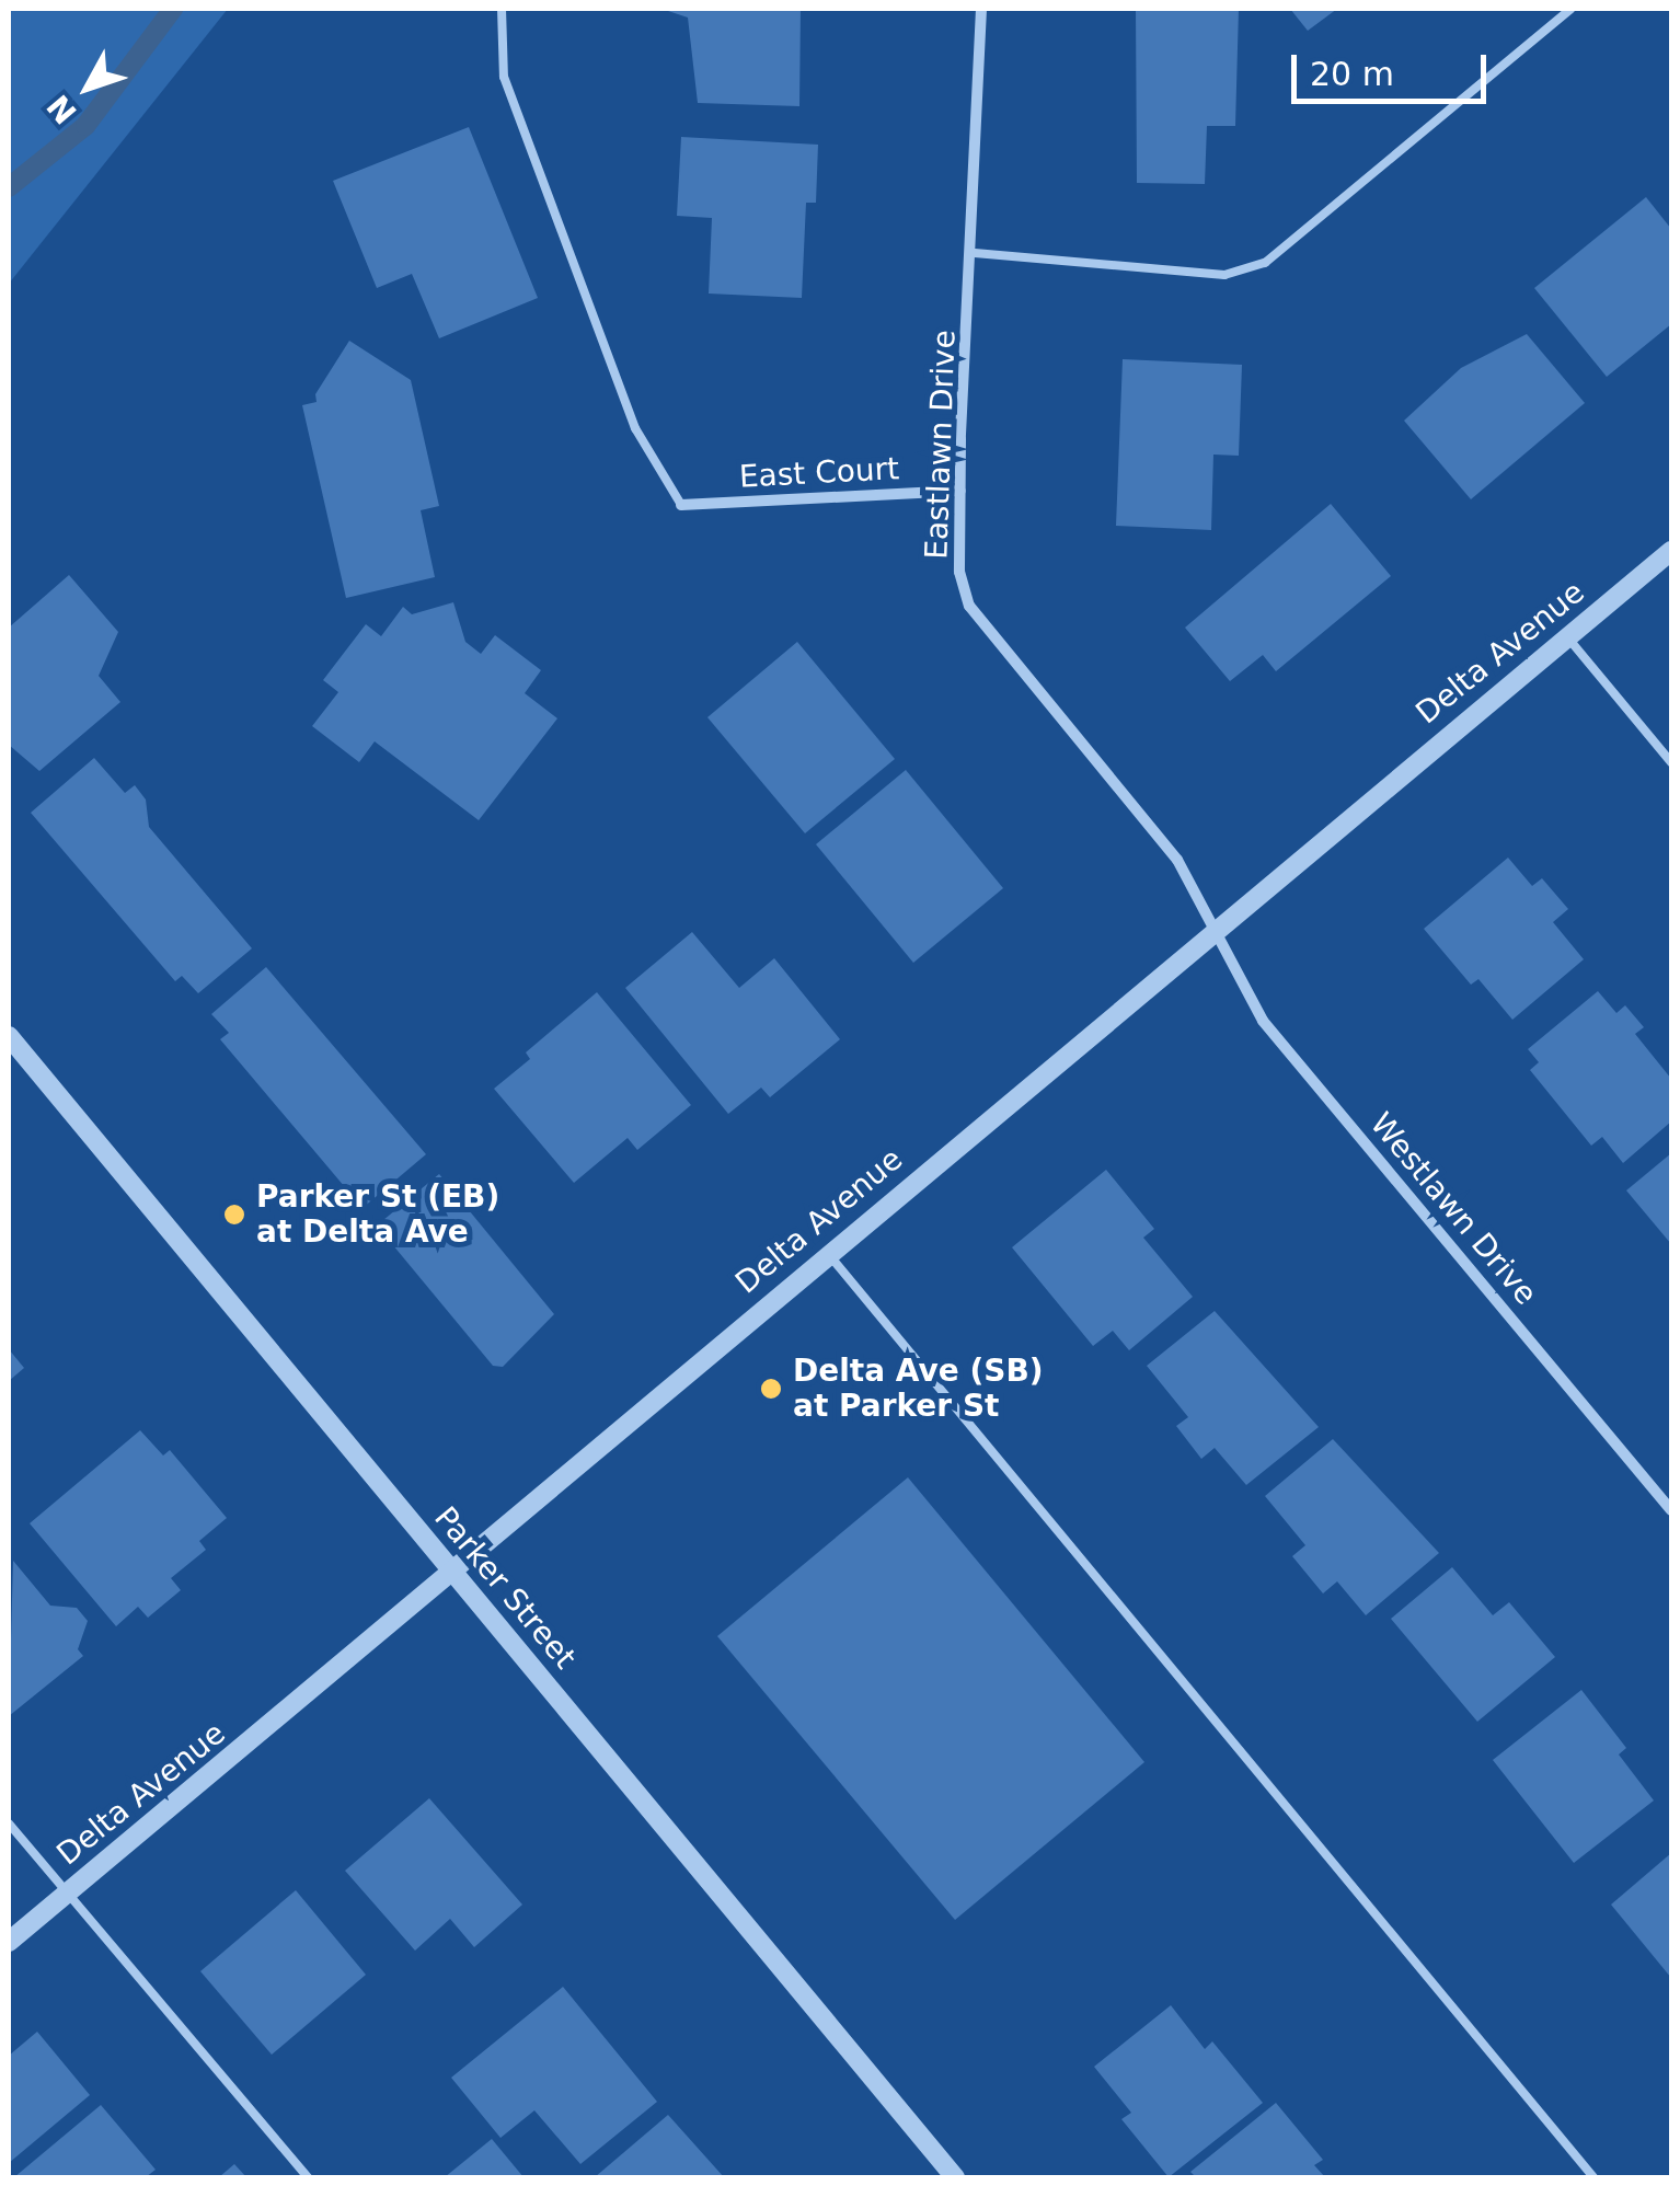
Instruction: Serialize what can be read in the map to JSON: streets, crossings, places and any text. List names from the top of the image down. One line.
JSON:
{"streets":{"street":["Eastlawn Drive","East Court","Delta Avenue","Westlawn Drive","Parker Street"]},"crossings":[["Eastlawn Drive","East Court"],["Eastlawn Drive","Delta Avenue"],["Eastlawn Drive","Westlawn Drive"],["Delta Avenue","Westlawn Drive"],["Delta Avenue","Parker Street"]],"places":["Parker St (EB) at Delta Ave","Delta Ave (SB) at Parker St"],"scale_bar":"20 m","north":"bottom left"}
